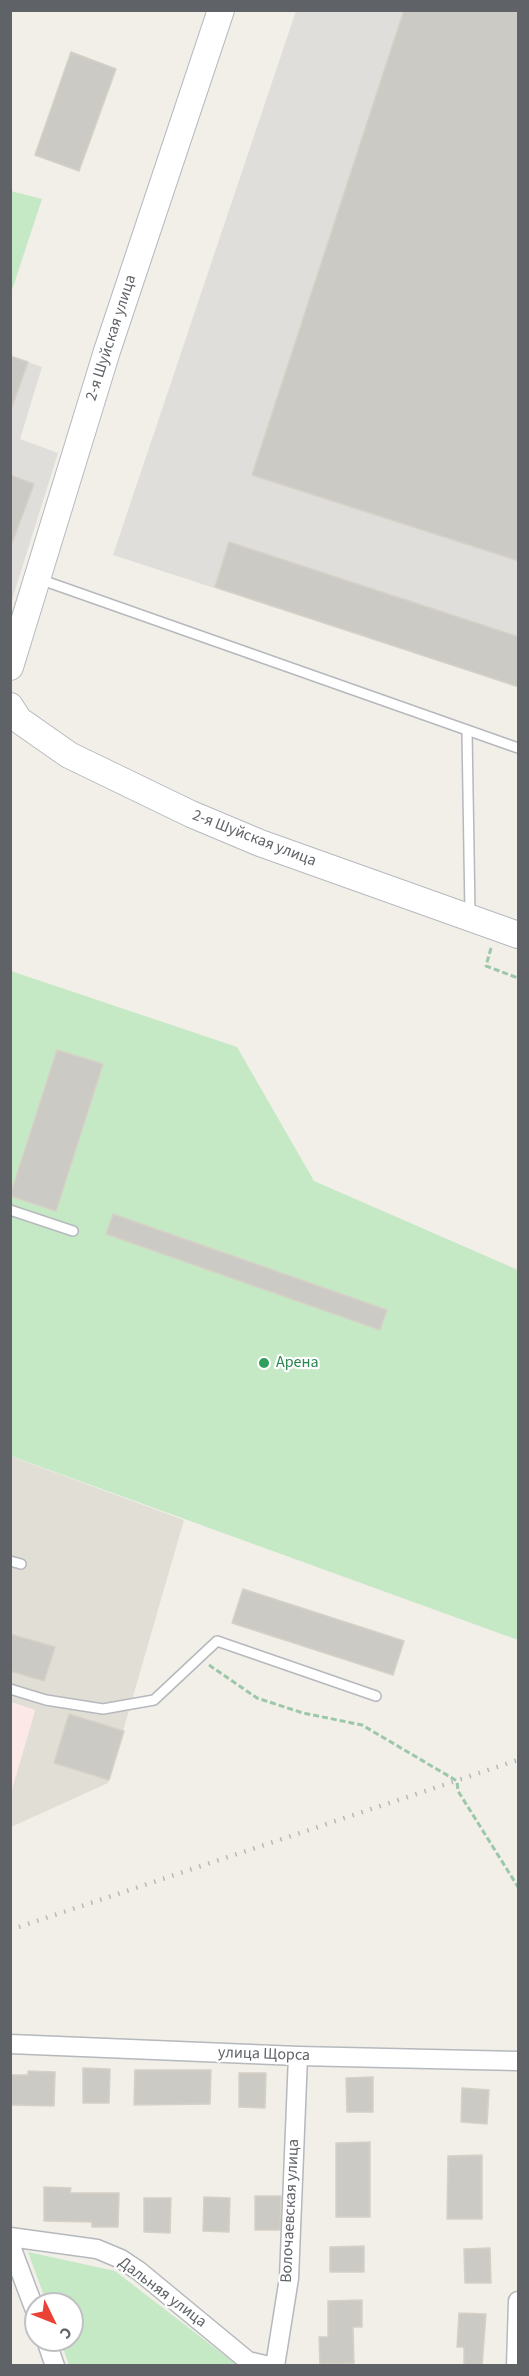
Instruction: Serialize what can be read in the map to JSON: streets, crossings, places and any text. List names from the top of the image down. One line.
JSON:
{"streets":{"street":["2-я Шуйская улица","улица Щорса","Волочаевская улица","Дальняя улица"]},"crossings":[["улица Щорса","Волочаевская улица"]],"places":["Арена"],"north":"bottom right"}
